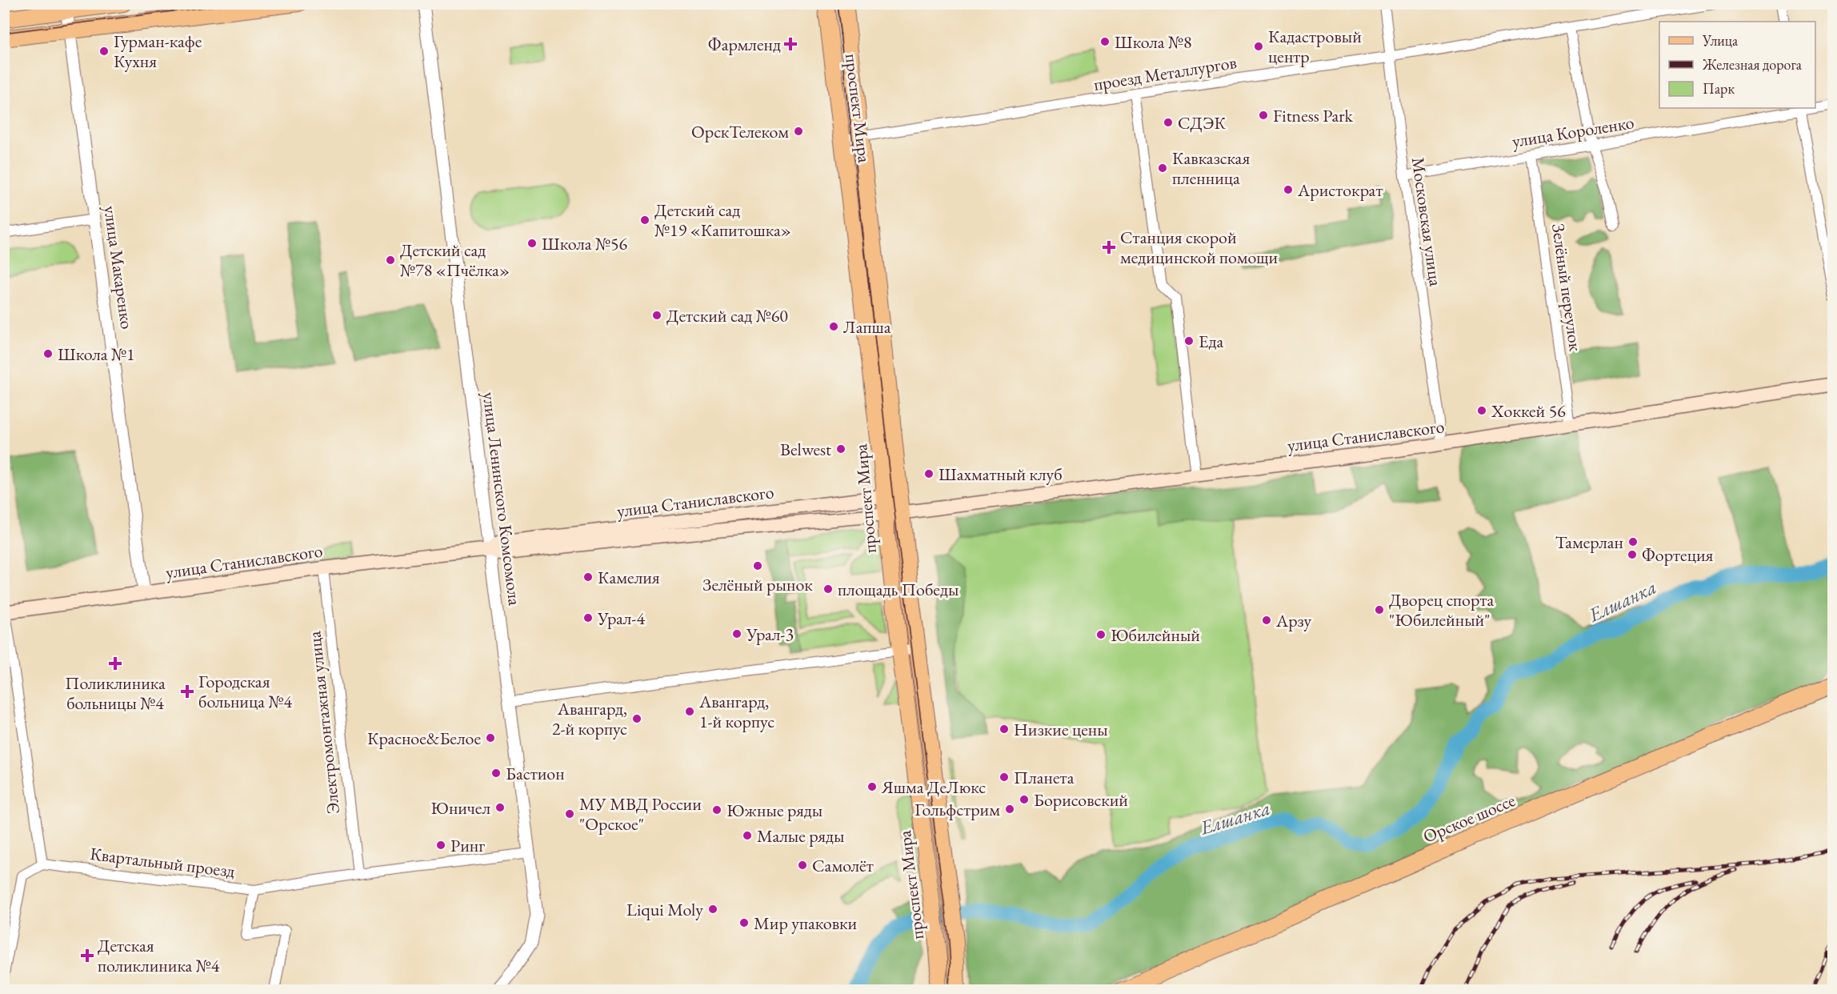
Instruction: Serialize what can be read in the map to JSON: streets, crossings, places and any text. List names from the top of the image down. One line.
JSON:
{"streets":{"main road":["проспект Мира","улица Станиславского","Орское шоссе"],"street":["проезд Металлургов","улица Короленко","Московская улица","улица Макаренко","Зелёный переулок","улица Ленинского Комсомола","Электромонтажная улица","Квартальный проезд"]},"crossings":[["проезд Металлургов","проспект Мира"],["проезд Металлургов","Московская улица"],["проспект Мира","улица Станиславского"],["улица Короленко","Московская улица"],["улица Короленко","Зелёный переулок"],["Московская улица","улица Станиславского"],["улица Макаренко","улица Станиславского"],["Зелёный переулок","улица Станиславского"],["улица Станиславского","улица Ленинского Комсомола"],["улица Станиславского","Электромонтажная улица"],["улица Ленинского Комсомола","Квартальный проезд"],["Электромонтажная улица","Квартальный проезд"]],"water":["Елшанка"],"places":{"other":["Школа №8","Кадастровый центр","Гурман-кафе Кухня","Fitness Park","СДЭК","ОрскТелеком","Кавказская пленница","Аристократ","Детский сад №19 «Капитошка»","Школа №56","Детский сад №78 «Пчёлка»","Детский сад №60","Лапша","Еда","Школа №1","Хоккей 56","Belwest","Шахматный клуб","Тамерлан","Фортеция","Зелёный рынок","Камелия","площадь Победы","Дворец спорта \"Юбилейный\"","Урал-4","Арзу","Урал-3","Юбилейный","Авангард, 1-й корпус","Авангард, 2-й корпус","Низкие цены","Красное&Белое","Бастион","Планета","Яшма ДеЛюкс","Борисовский","Юничел","Гольфстрим","Южные ряды","МУ МВД России \"Орское\"","Малые ряды","Ринг","Самолёт","Liqui Moly","Мир упаковки"],"health":["Фармленд","Станция скорой медицинской помощи","Поликлиника больницы №4","Городская больница №4","Детская поликлиника №4"]},"legend":["Улица","Железная дорога","Парк"]}
